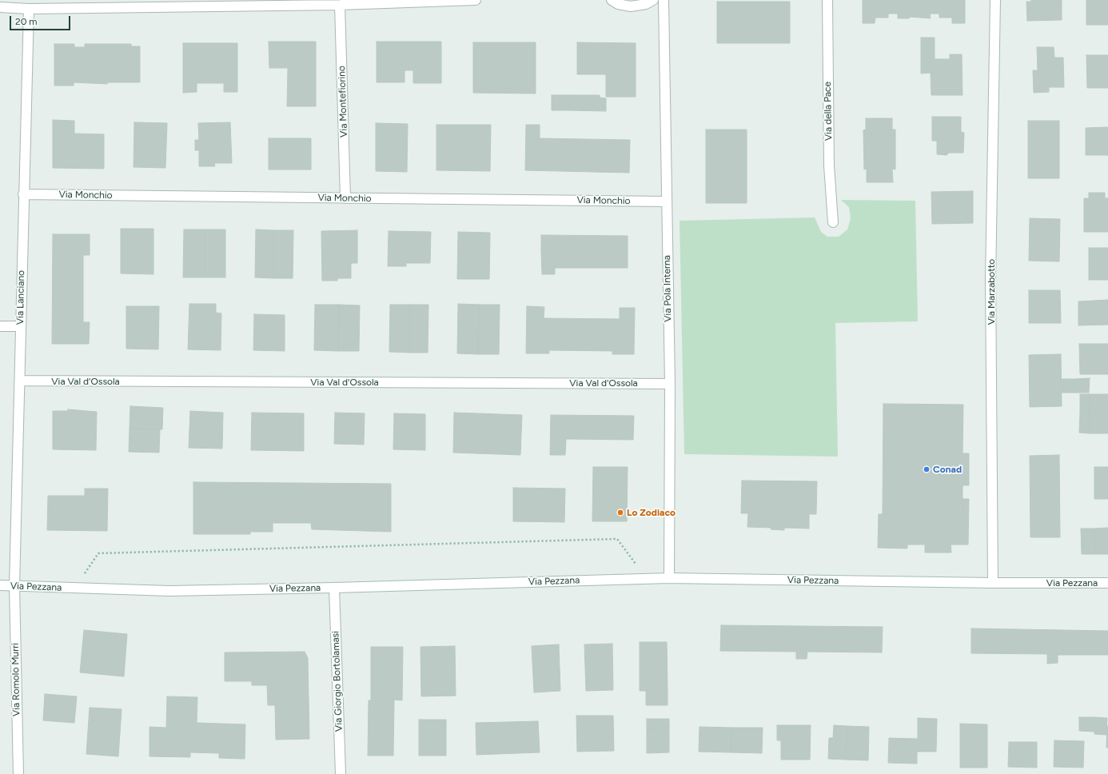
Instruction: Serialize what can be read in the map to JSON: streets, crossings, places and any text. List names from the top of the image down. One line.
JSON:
{"streets":{"street":["Via Montefiorino","Via della Pace","Via Monchio","Via Pola Interna","Via Marzabotto","Via Lanciano","Via Val d'Ossola","Via Pezzana","Via Romolo Murri","Via Giorgio Bortolamasi"]},"crossings":[["Via Montefiorino","Via Monchio"],["Via Monchio","Via Pola Interna"],["Via Monchio","Via Lanciano"],["Via Pola Interna","Via Val d'Ossola"],["Via Pola Interna","Via Pezzana"],["Via Marzabotto","Via Pezzana"],["Via Lanciano","Via Val d'Ossola"],["Via Lanciano","Via Pezzana"],["Via Lanciano","Via Romolo Murri"],["Via Pezzana","Via Romolo Murri"],["Via Pezzana","Via Giorgio Bortolamasi"]],"places":["Conad","Lo Zodiaco"],"scale_bar":"20 m"}
